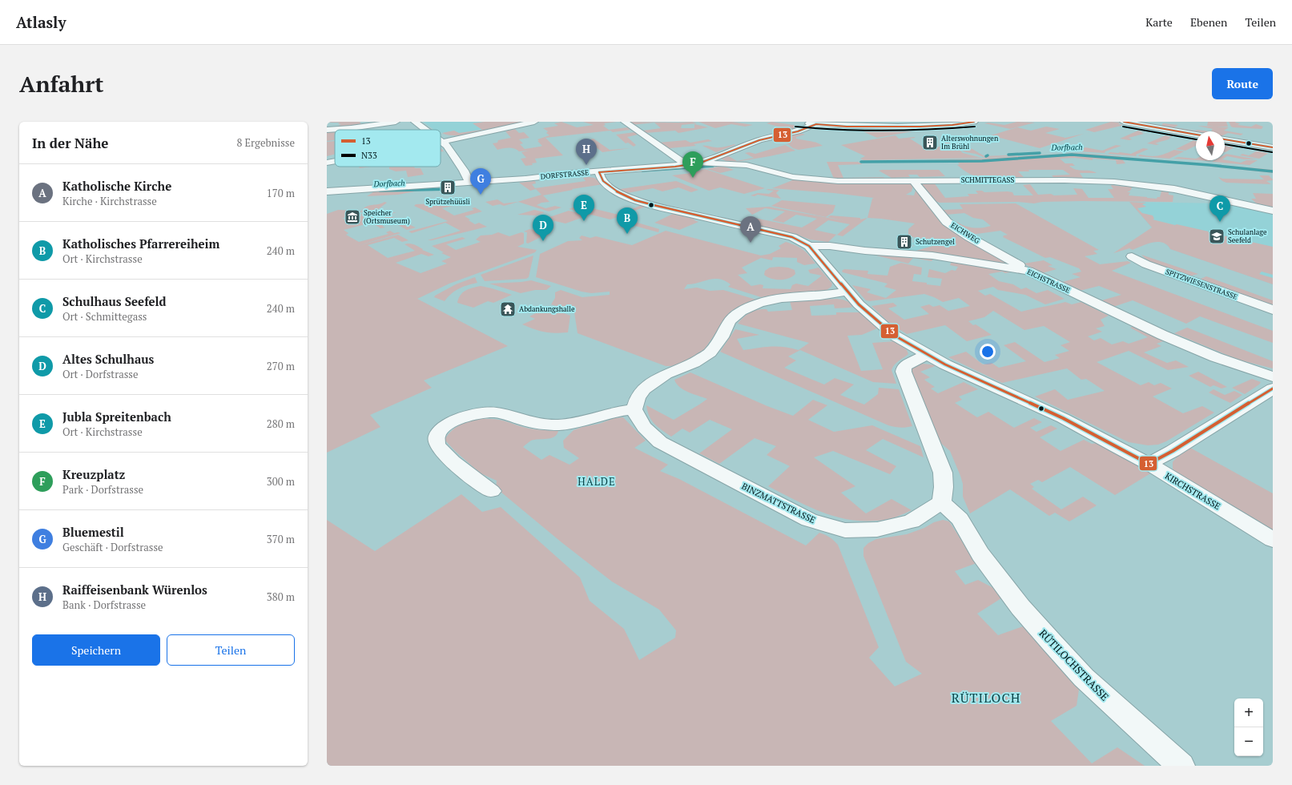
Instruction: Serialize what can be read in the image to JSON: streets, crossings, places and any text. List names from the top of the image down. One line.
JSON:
{"streets":{"street":["DORFSTRASSE","SCHMITTEGASS","EICHWEG","EICHSTRASSE","SPITZWIESENSTRASSE","KIRCHSTRASSE","BINZMATTSTRASSE","RÜTILOCHSTRASSE"]},"crossings":[["DORFSTRASSE","SCHMITTEGASS"],["DORFSTRASSE","KIRCHSTRASSE"],["SCHMITTEGASS","EICHWEG"],["EICHWEG","EICHSTRASSE"],["EICHSTRASSE","KIRCHSTRASSE"],["BINZMATTSTRASSE","RÜTILOCHSTRASSE"]],"districts":["HALDE","RÜTILOCH"],"water":["Dorfbach"],"places":{"building":["Alterswohnungen Im Brühl","Sprützehüüsli","Schutzengel"],"museum":["Speicher (Ortsmuseum)"],"school or university":["Schulanlage Seefeld"],"temple":["Abdankungshalle"]},"lines":["transit line 13","transit line N33"],"legend":["13","N33"],"north":"top","page":{"header":"Atlasly","nav":["Karte","Ebenen","Teilen"],"buttons":["Route",["Speichern","Teilen"]],"title":"Anfahrt","heading":["In der Nähe","8 Ergebnisse"],"pins":["H","F","G","E","C","B","D","A"],"list":[{"mark":"A","name":"Katholische Kirche","note":"Kirche · Kirchstrasse","value":"170 m"},{"mark":"B","name":"Katholisches Pfarrereiheim","note":"Ort · Kirchstrasse","value":"240 m"},{"mark":"C","name":"Schulhaus Seefeld","note":"Ort · Schmittegass","value":"240 m"},{"mark":"D","name":"Altes Schulhaus","note":"Ort · Dorfstrasse","value":"270 m"},{"mark":"E","name":"Jubla Spreitenbach","note":"Ort · Kirchstrasse","value":"280 m"},{"mark":"F","name":"Kreuzplatz","note":"Park · Dorfstrasse","value":"300 m"},{"mark":"G","name":"Bluemestil","note":"Geschäft · Dorfstrasse","value":"370 m"},{"mark":"H","name":"Raiffeisenbank Würenlos","note":"Bank · Dorfstrasse","value":"380 m"}],"map_buttons":["+","−"]}}
